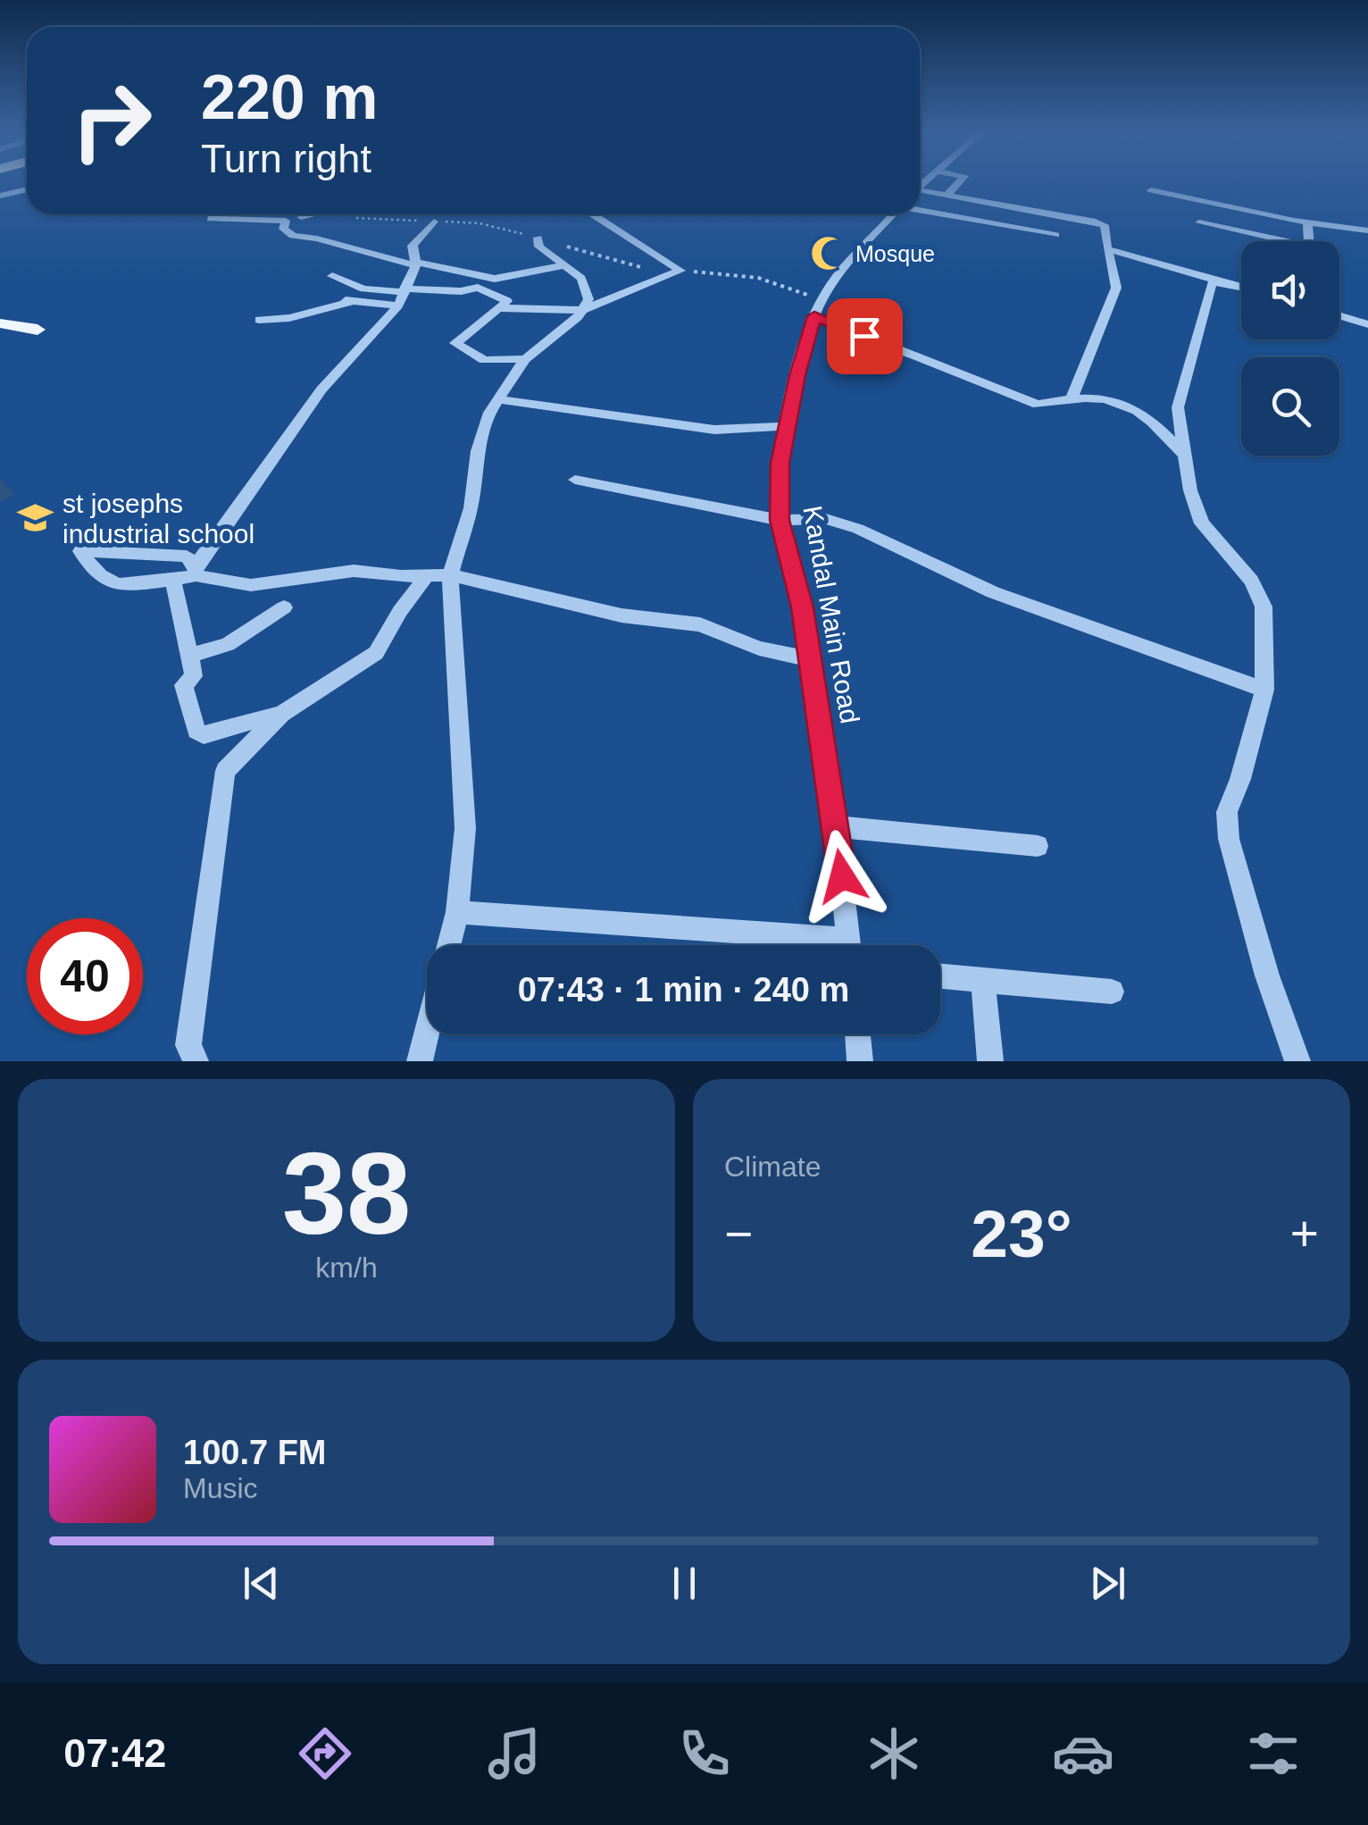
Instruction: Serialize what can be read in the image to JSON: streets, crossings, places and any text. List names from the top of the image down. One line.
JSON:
{"streets":{"street":["Kandal Main Road"]},"places":{"mosque":["Mosque"],"school or university":["st josephs industrial school"]},"page":{"turn":["220 m","Turn right"],"limit":"40","trip":"07:43 · 1 min · 240 m","tile":[["38","km/h"],"Climate"],"heat":["−","23°","+"],"song":["100.7 FM","Music"],"tabs":"07:42"}}
